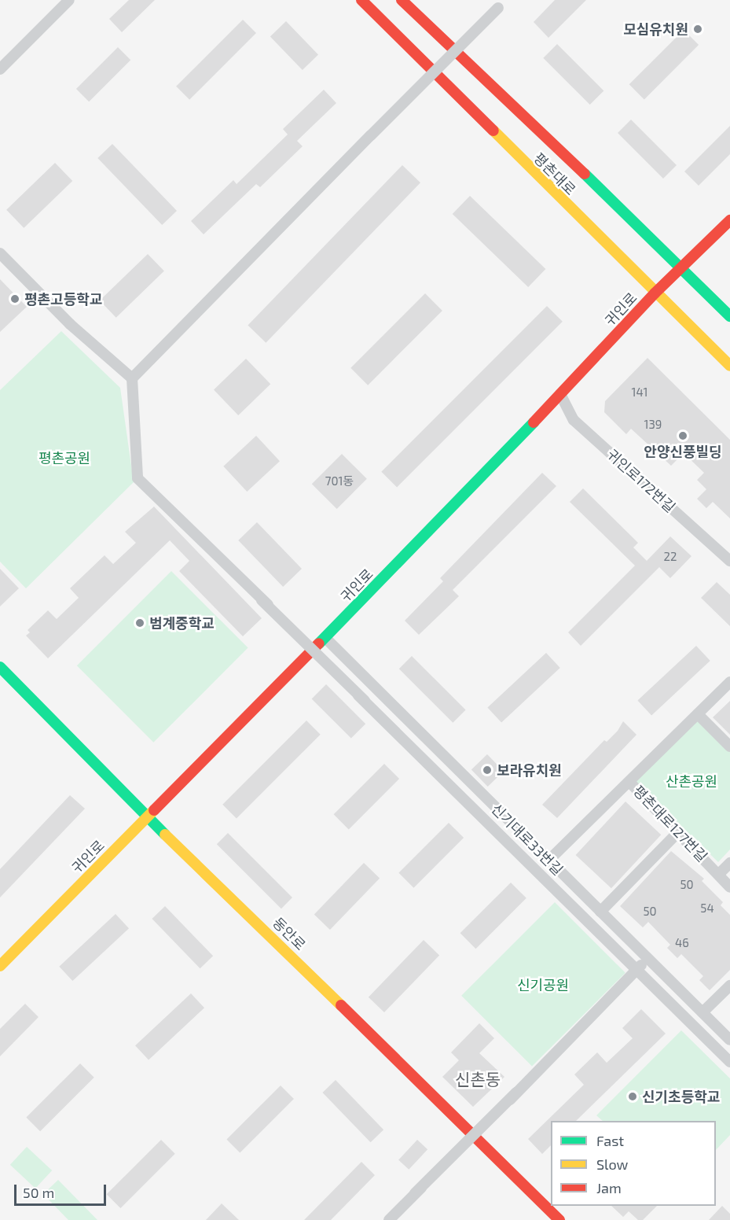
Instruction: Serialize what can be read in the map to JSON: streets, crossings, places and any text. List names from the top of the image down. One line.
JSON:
{"streets":{"street":["평촌대로","귀인로","귀인로172번길","평촌대로127번길","신기대로33번길","동안로"]},"crossings":[["평촌대로","귀인로"],["귀인로","귀인로172번길"],["귀인로","신기대로33번길"],["귀인로","동안로"]],"districts":["신촌동"],"parks":["평촌공원","산촌공원","신기공원"],"places":["모심유치원","평촌고등학교","안양신풍빌딩","범계중학교","보라유치원","신기초등학교"],"house_numbers":["141","139","701동","22","50","54","50","46"],"legend":["Fast","Slow","Jam"],"scale_bar":"50 m"}
